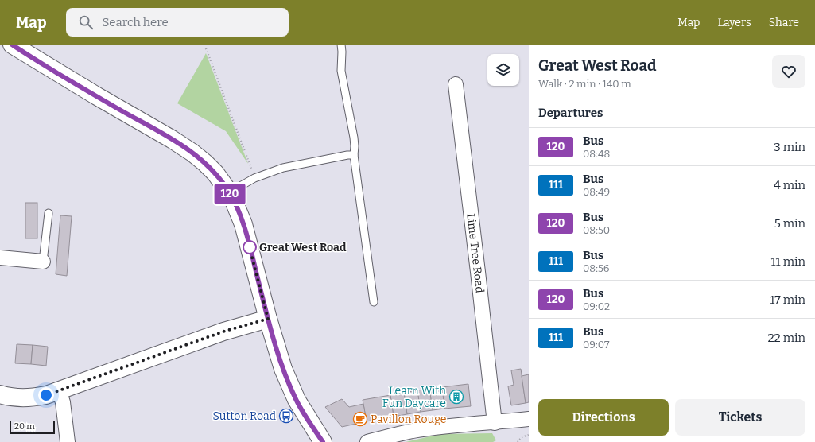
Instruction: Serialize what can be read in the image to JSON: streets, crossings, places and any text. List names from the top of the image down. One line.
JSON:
{"streets":{"street":["Lime Tree Road"]},"places":{"other":["Great West Road"],"building":["Learn With Fun Daycare"],"bus stop":["Sutton Road"],"cafe":["Pavillon Rouge"]},"lines":["bus line 120"],"scale_bar":"20 m","page":{"header":"Map","search":"Search here","nav":["Map","Layers","Share"],"on_map":"120","heading":[["Great West Road","Walk · 2 min · 140 m"],"Departures"],"list":[{"mark":"120","name":"Bus","note":"08:48","value":"3 min"},{"mark":"111","name":"Bus","note":"08:49","value":"4 min"},{"mark":"120","name":"Bus","note":"08:50","value":"5 min"},{"mark":"111","name":"Bus","note":"08:56","value":"11 min"},{"mark":"120","name":"Bus","note":"09:02","value":"17 min"},{"mark":"111","name":"Bus","note":"09:07","value":"22 min"}],"buttons":["Directions","Tickets"],"scale":"20 m"}}
